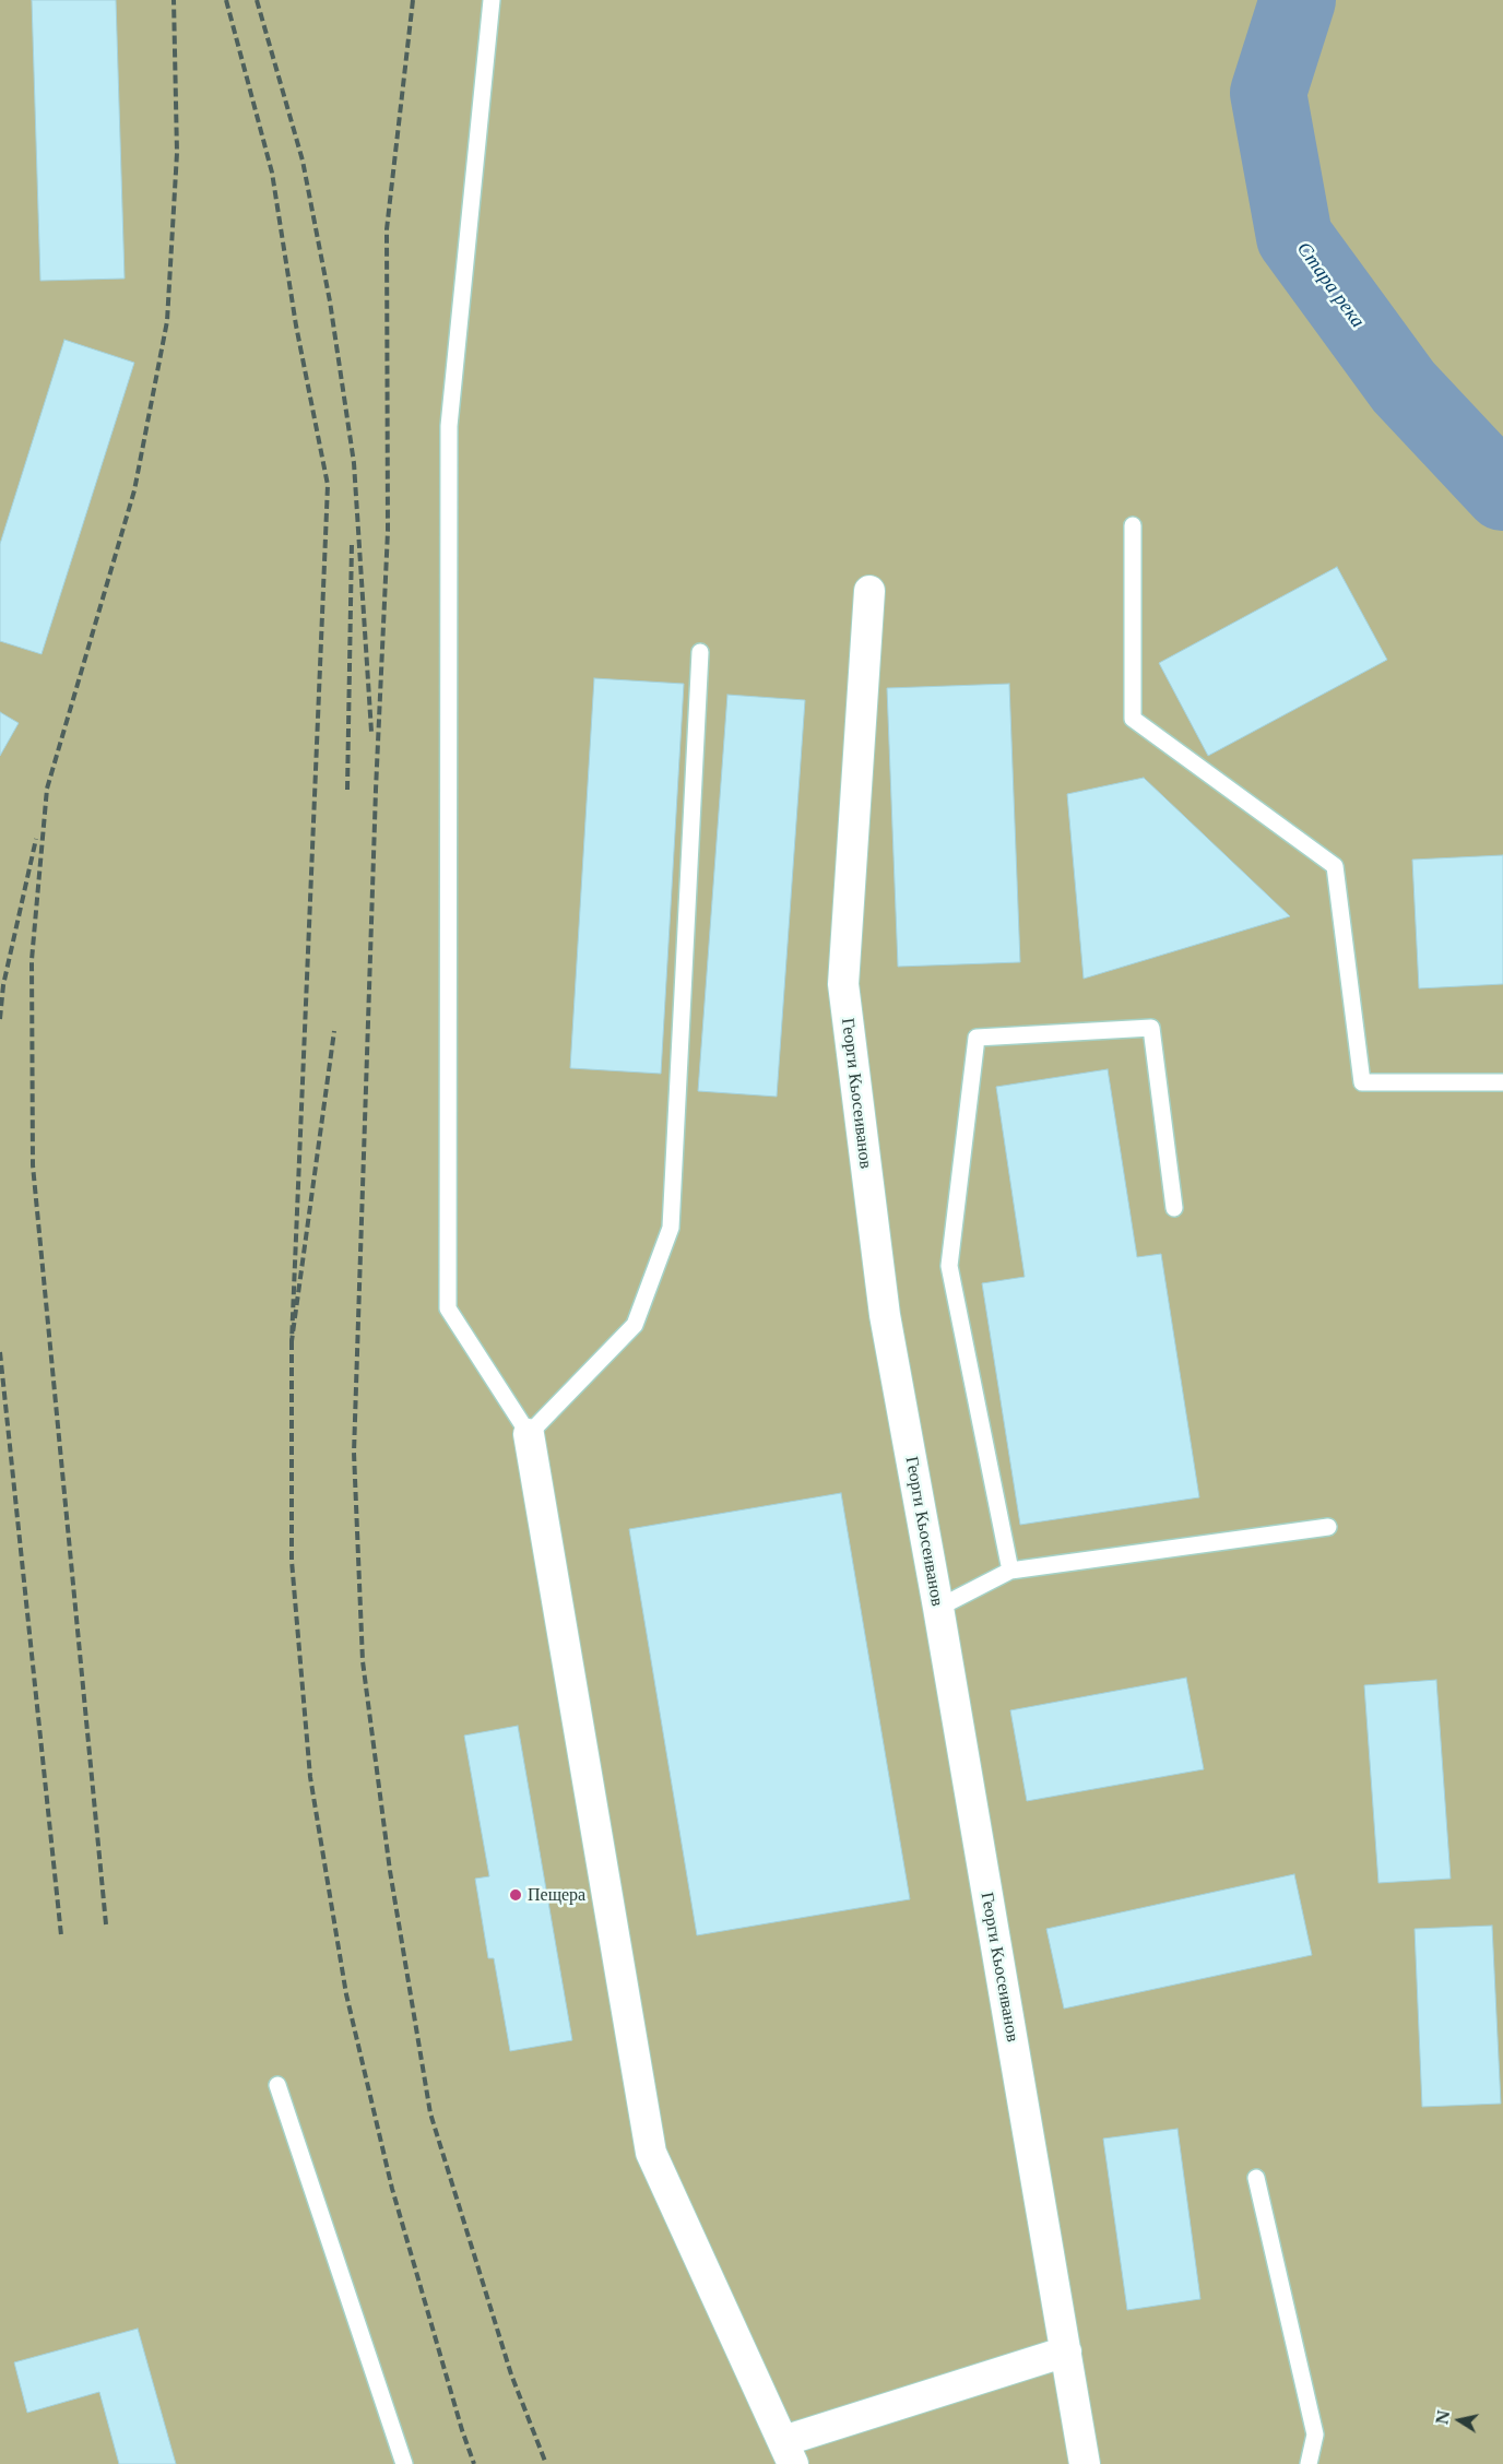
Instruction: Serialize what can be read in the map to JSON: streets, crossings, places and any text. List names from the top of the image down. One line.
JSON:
{"streets":{"street":["Георги Кьосеиванов"]},"water":["Стара река"],"places":["Пещера"],"north":"left"}
